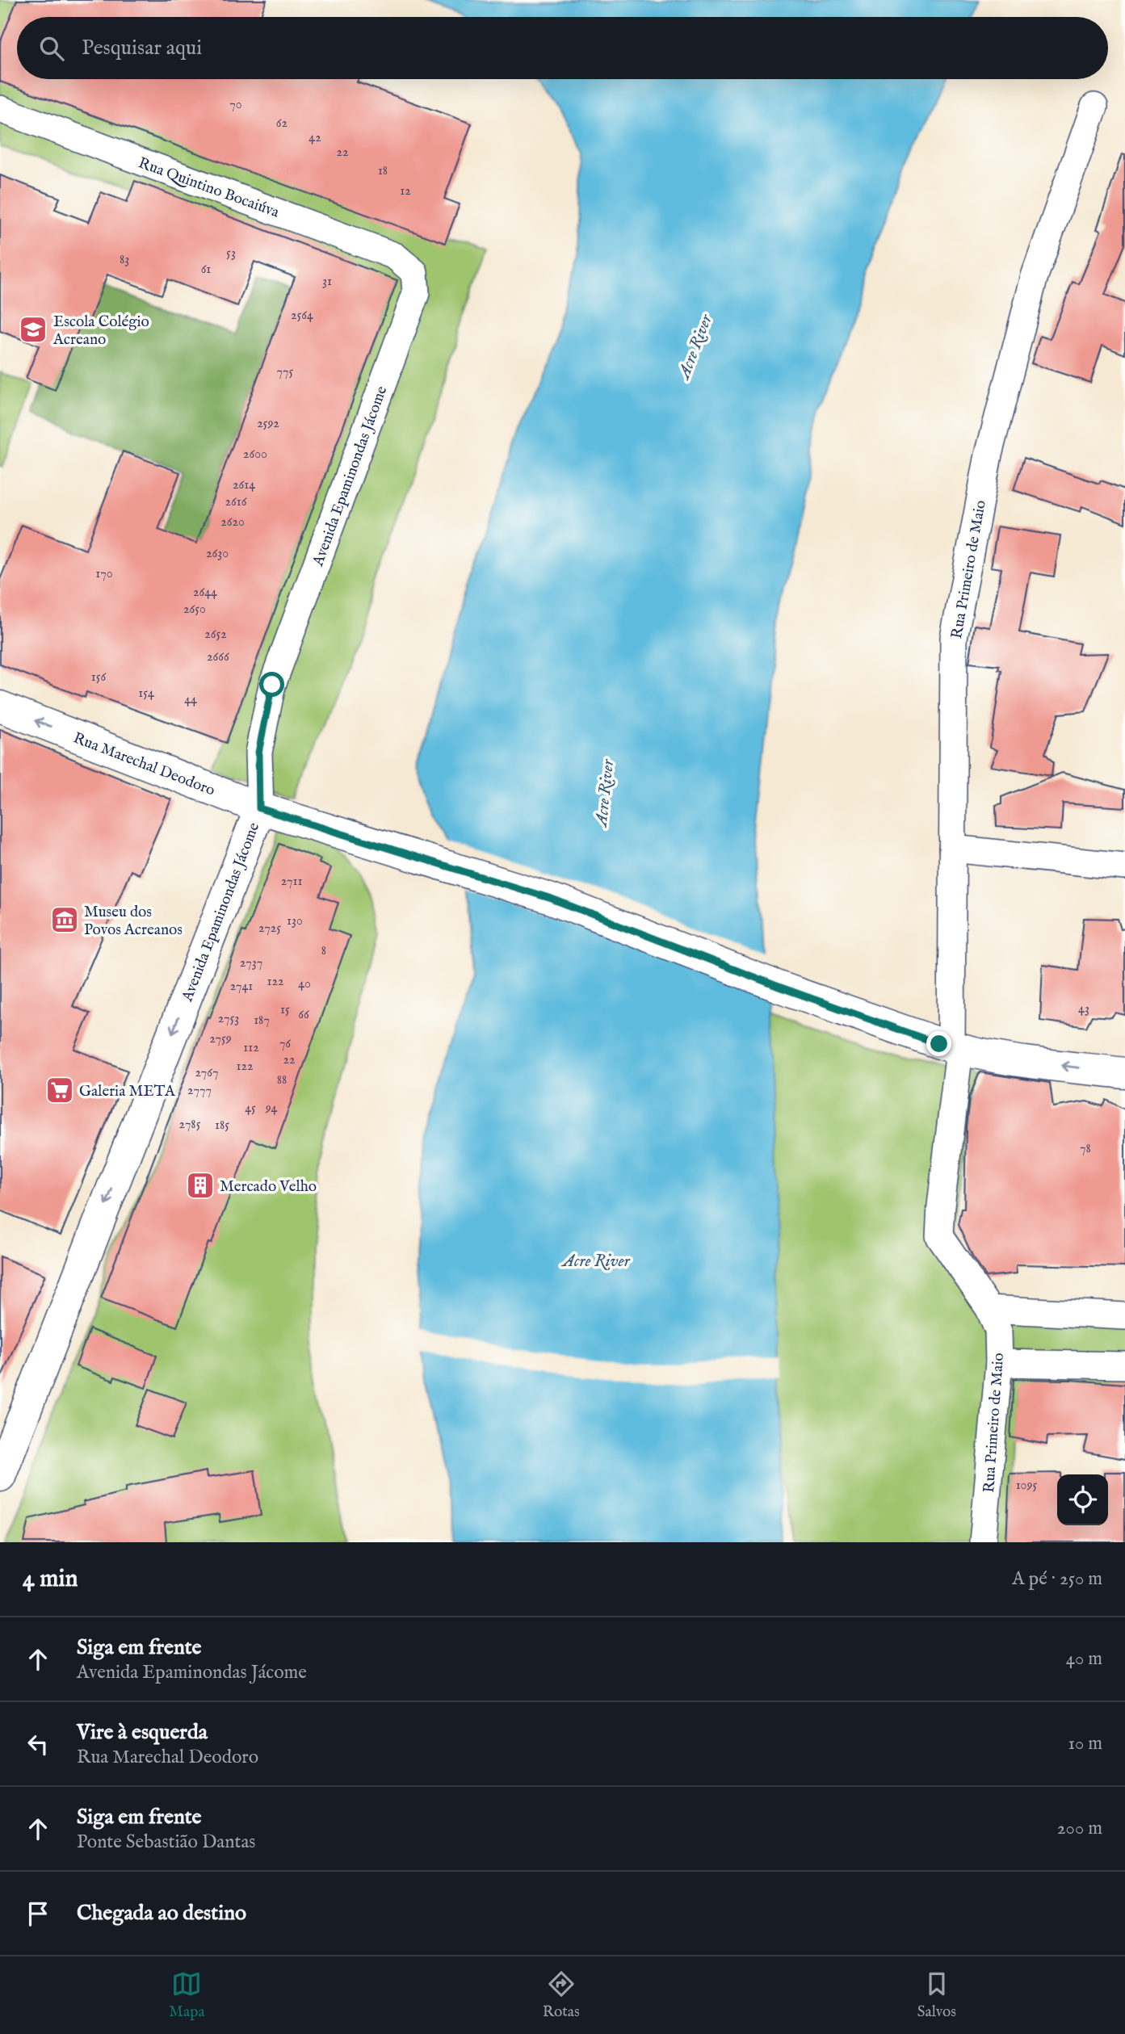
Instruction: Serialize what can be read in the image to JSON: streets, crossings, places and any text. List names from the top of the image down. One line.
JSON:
{"streets":{"main road":["Avenida Epaminondas Jácome","Rua Marechal Deodoro"],"street":["Rua Quintino Bocaiúva","Rua Primeiro de Maio"]},"crossings":[["Rua Quintino Bocaiúva","Avenida Epaminondas Jácome"],["Avenida Epaminondas Jácome","Rua Marechal Deodoro"],["Rua Primeiro de Maio","Rua Marechal Deodoro"]],"one_way":["Avenida Epaminondas Jácome","Rua Marechal Deodoro"],"water":["Acre River"],"places":{"school or university":["Escola Colégio Acreano"],"museum":["Museu dos Povos Acreanos"],"supermarket":["Galeria META"],"building":["Mercado Velho"]},"house_numbers":["70","62","42","22","18","12","53","83","61","31","2564","775","2592","2600","2614","2616","2620","2630","170","2644","2650","2652","2666","156","154","44","2711","130","2725","8","2737","122","40","2741","43","15","66","2753","187","2759","76","112","22","122","2767","88","2777","45","94","2785","185","78","1095"],"page":{"search":"Pesquisar aqui","heading":["4 min","A pé · 250 m"],"list":[["Siga em frente","Avenida Epaminondas Jácome","40 m"],["Vire à esquerda","Rua Marechal Deodoro","10 m"],["Siga em frente","Ponte Sebastião Dantas","200 m"],"Chegada ao destino"],"nav":["Mapa","Rotas","Salvos"]}}
